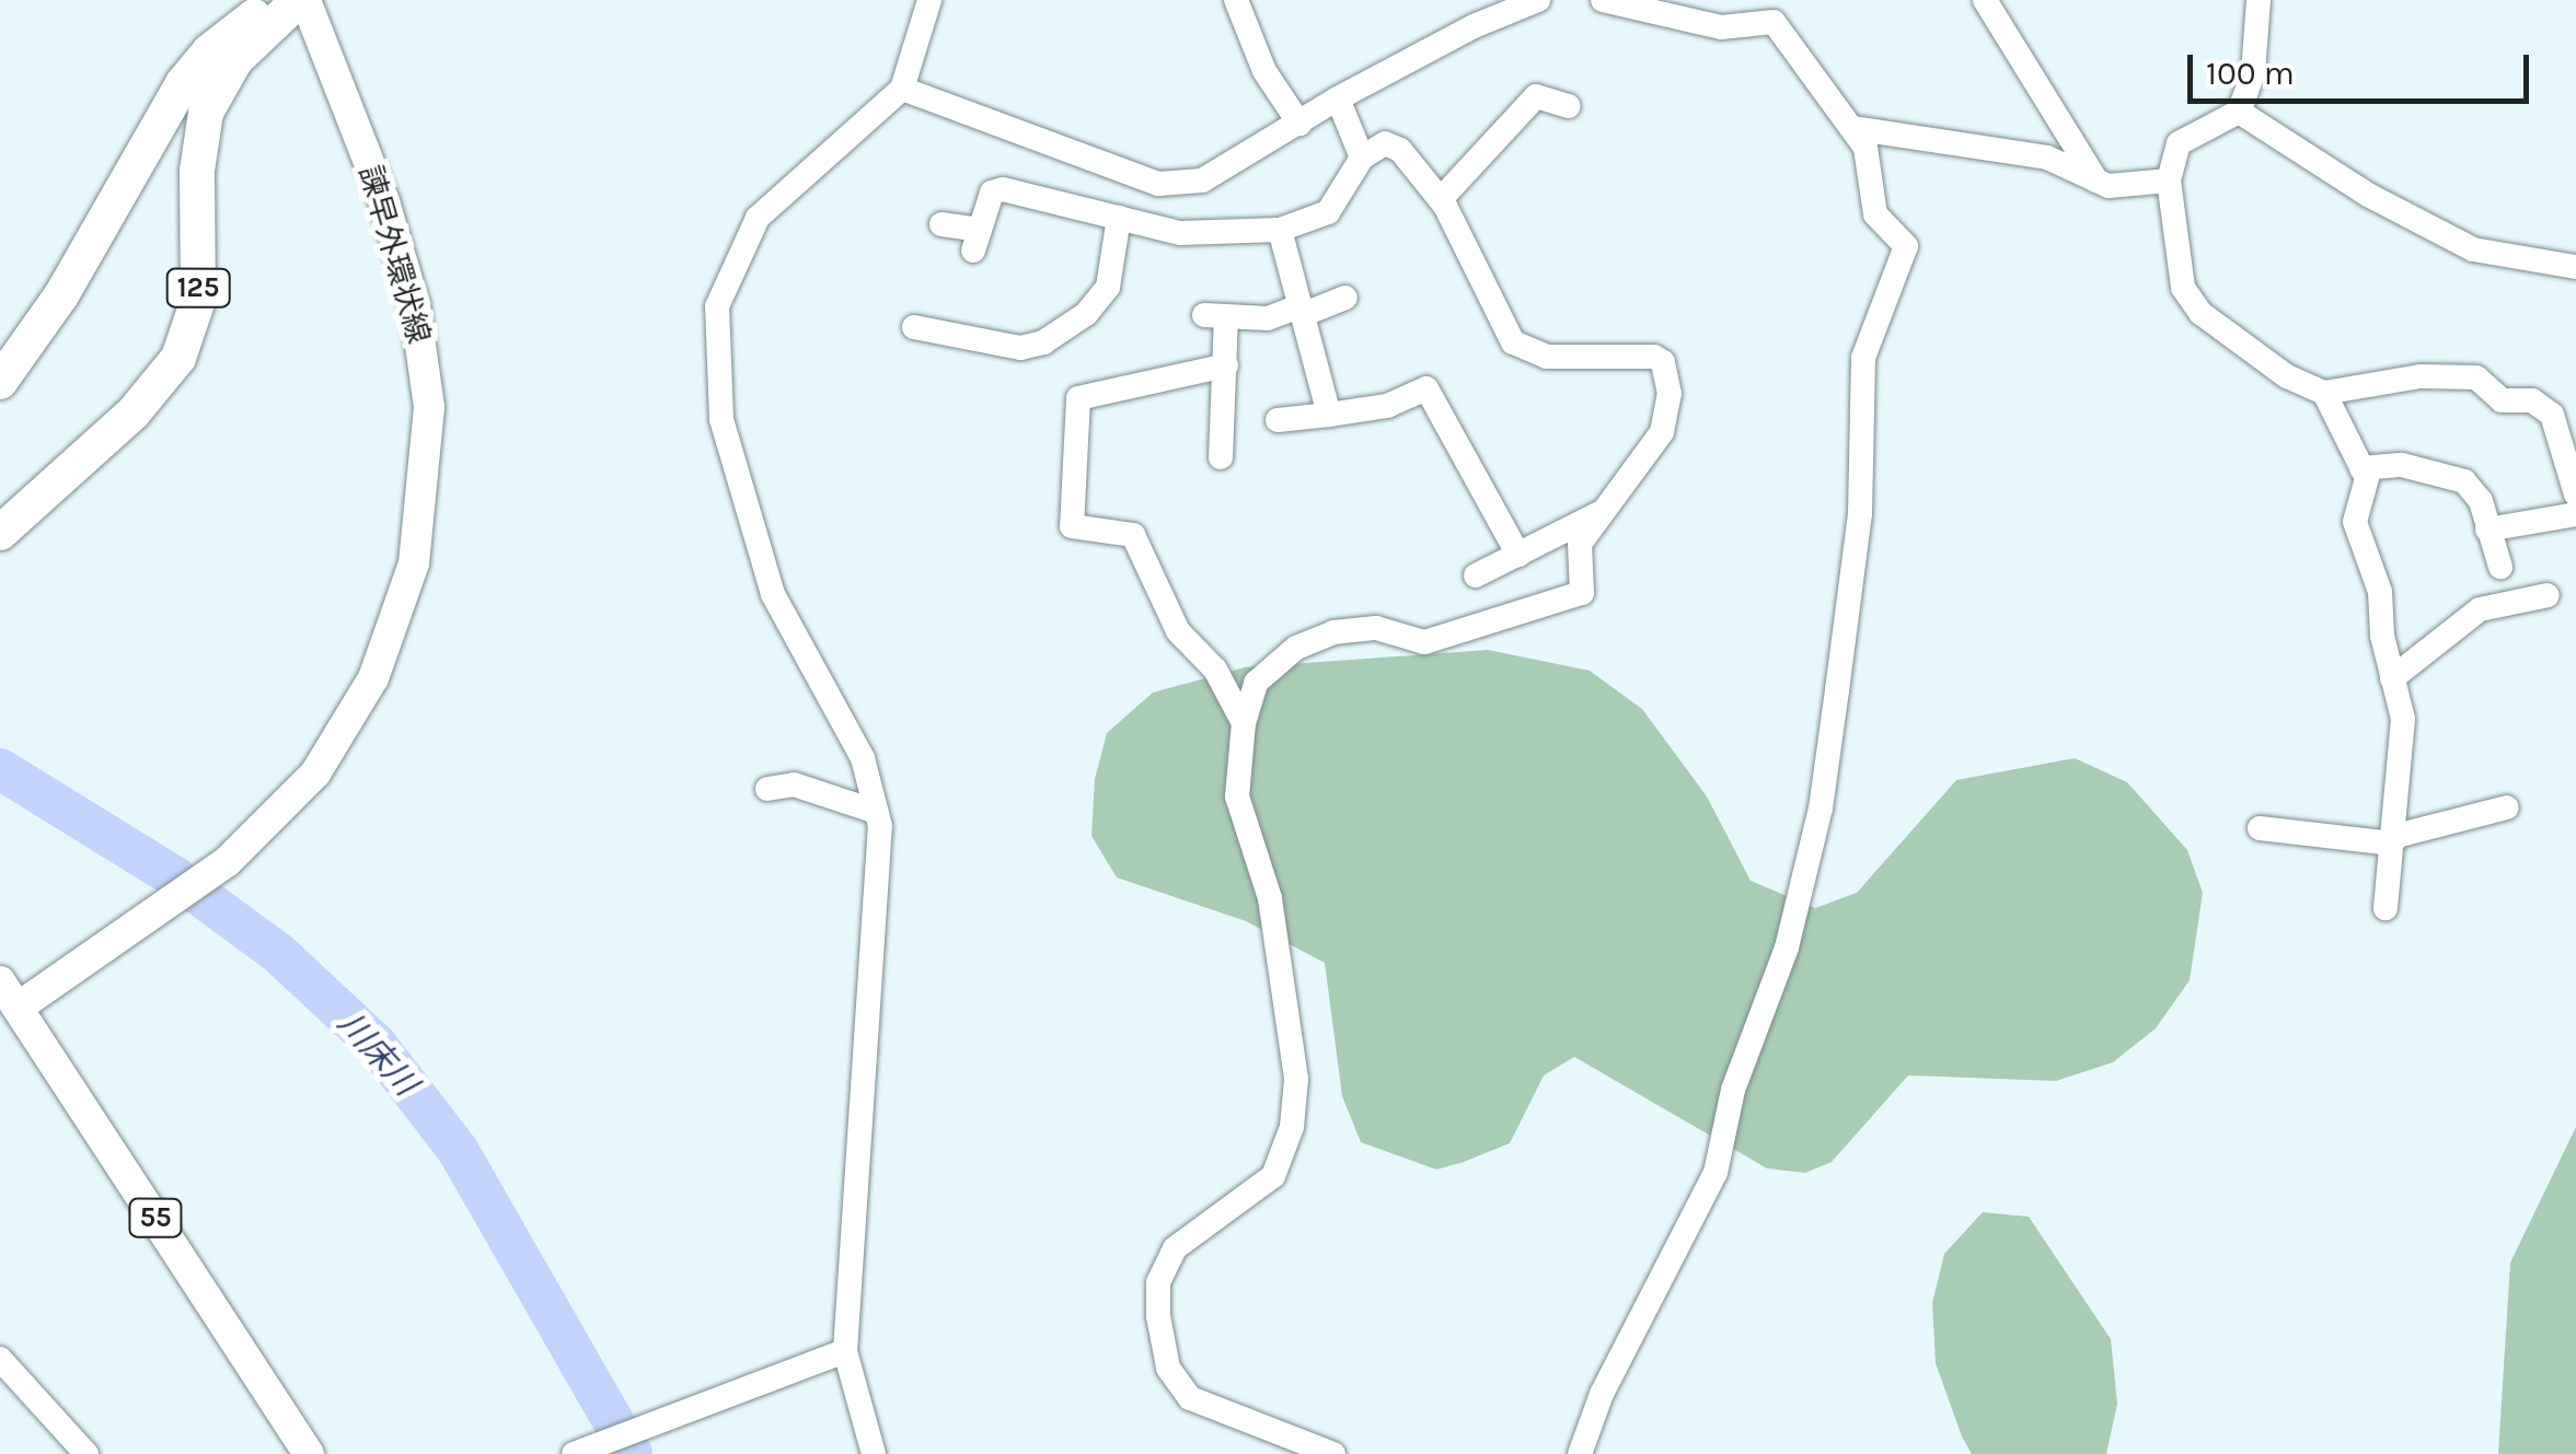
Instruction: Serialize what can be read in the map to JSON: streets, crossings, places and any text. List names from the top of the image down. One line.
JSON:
{"streets":{"highway":["125"],"main road":["諫早外環状線","55"]},"crossings":[["諫早外環状線","125"],["諫早外環状線","55"]],"water":["川床川"],"scale_bar":"100 m"}
